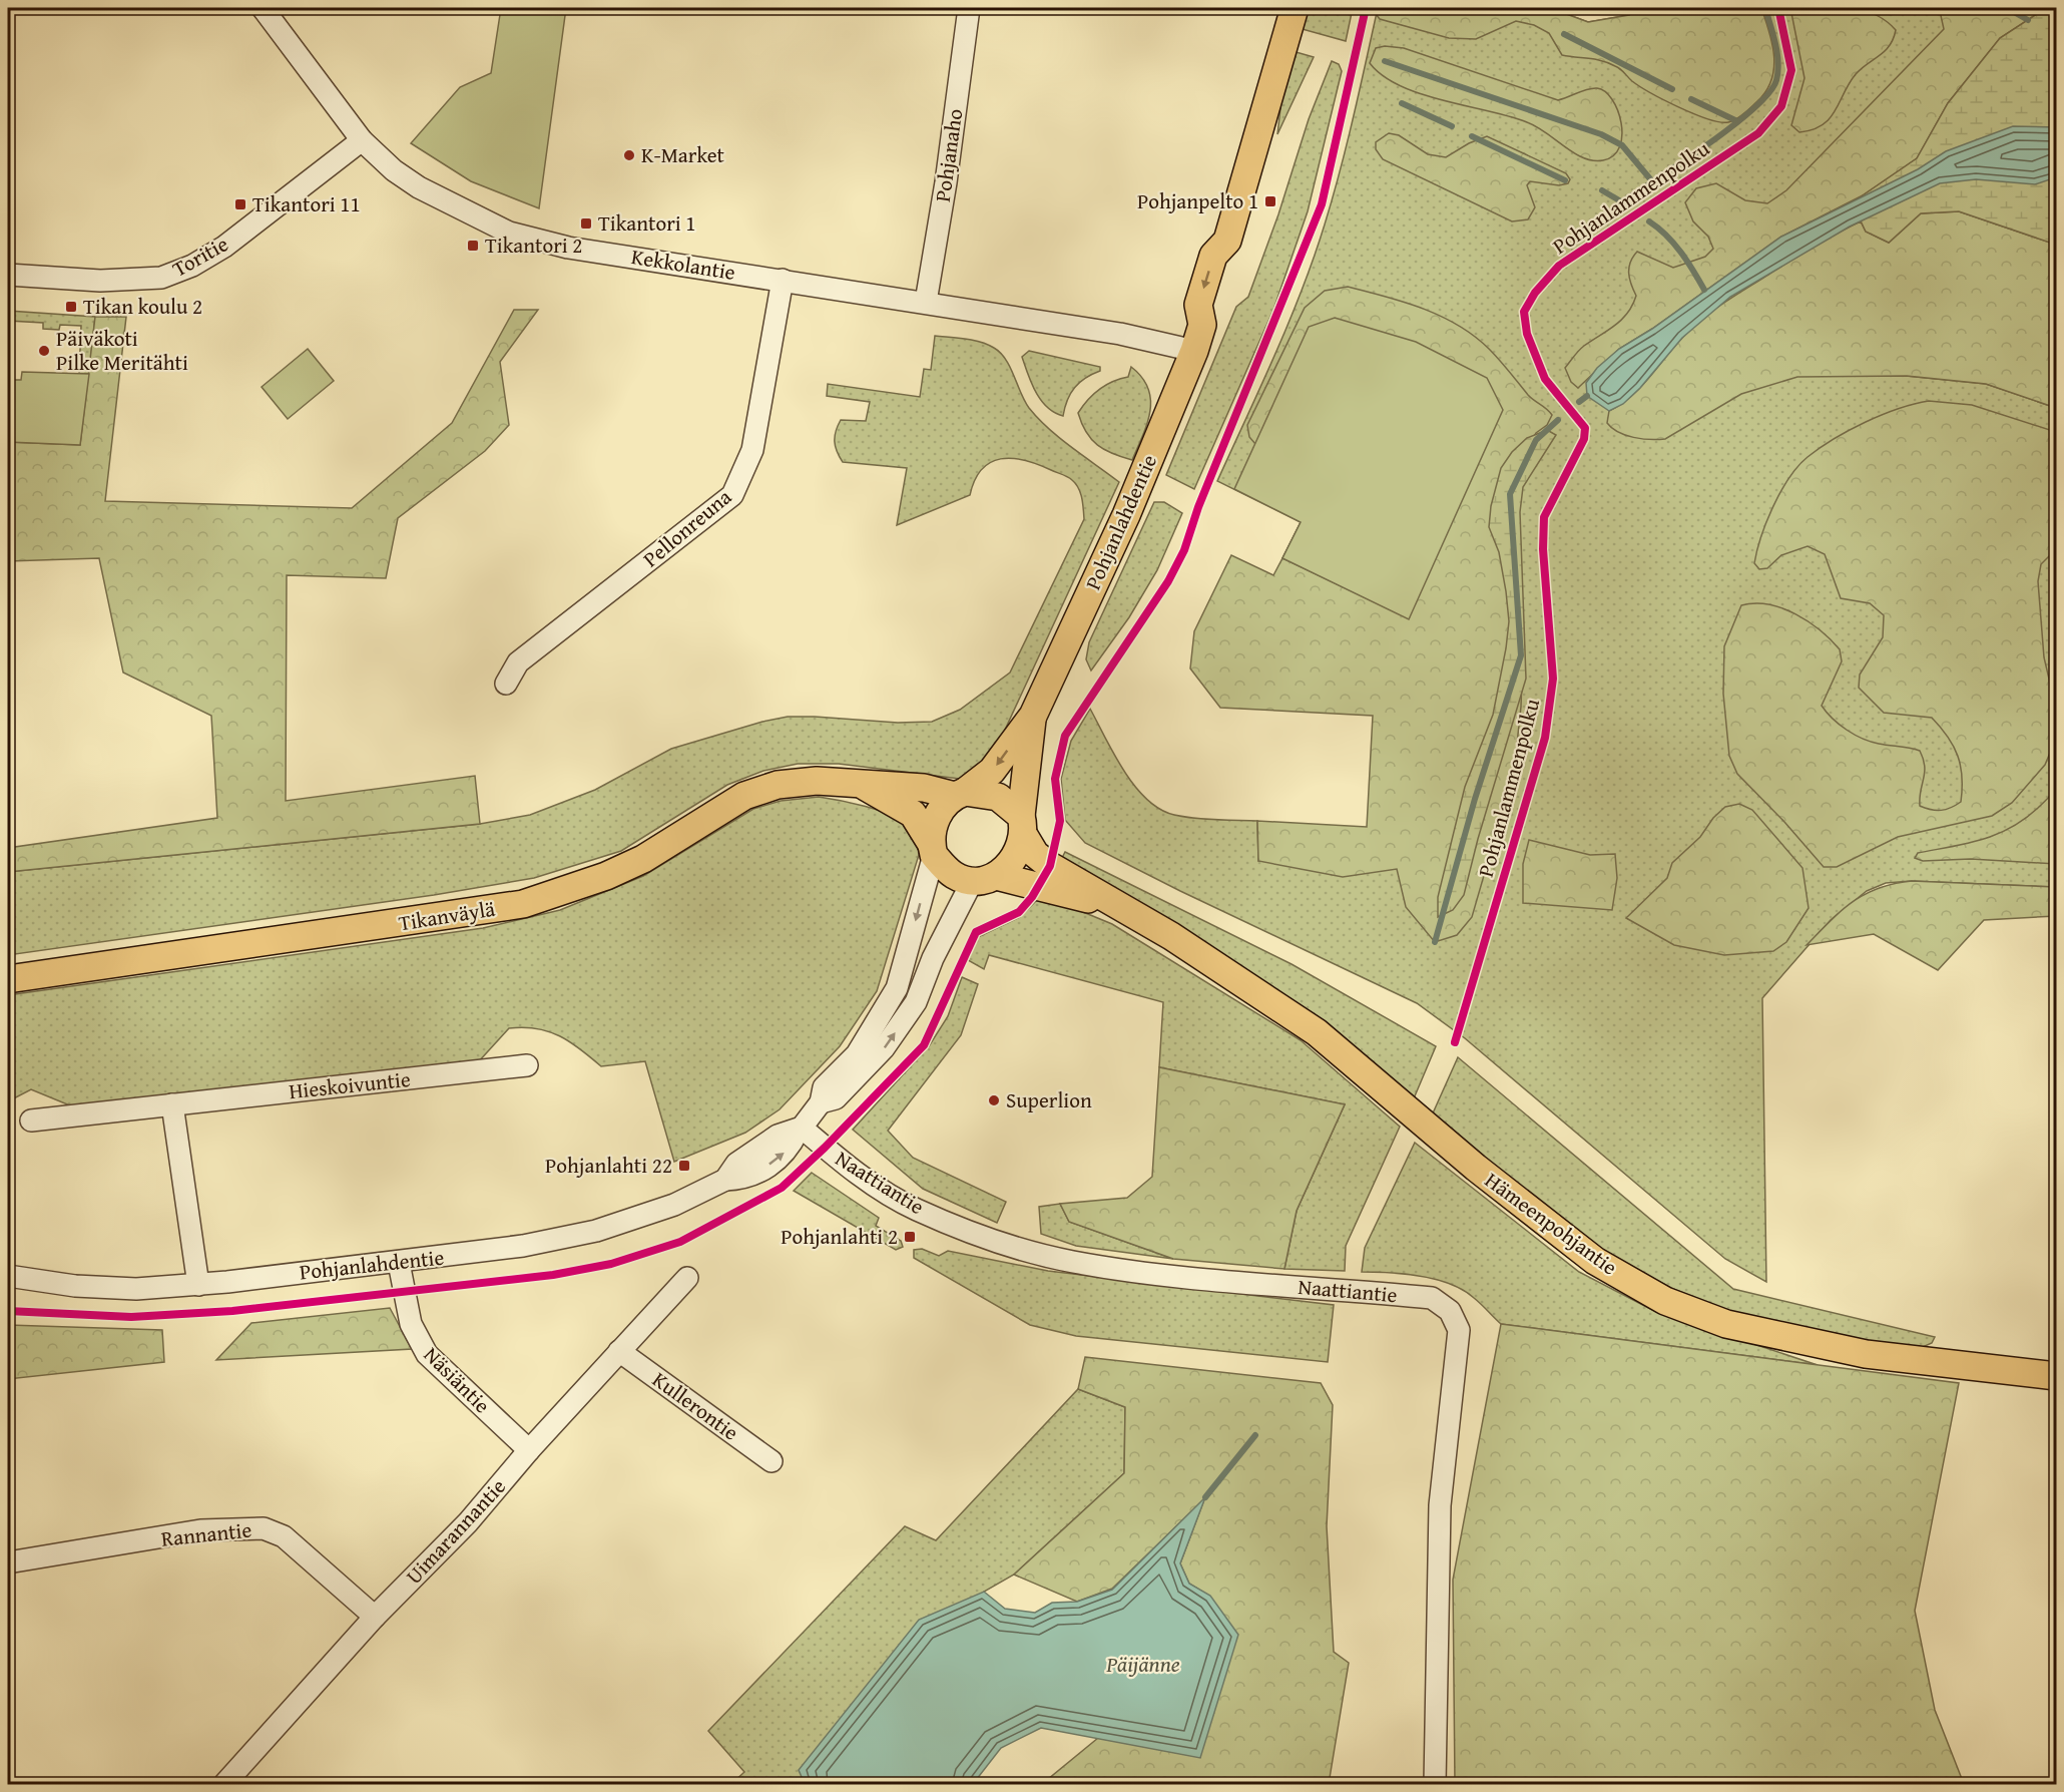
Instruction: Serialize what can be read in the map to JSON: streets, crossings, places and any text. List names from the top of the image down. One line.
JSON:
{"streets":{"main road":["Pohjanlahdentie","Tikanväylä","Hämeenpohjantie"],"street":["Pohjanaho","Toritie","Kekkolantie","Pellonreuna","Hieskoivuntie","Naattiantie","Näsiäntie","Kullerontie","Uimarannantie","Rannantie"],"cycle path":["Pohjanlammenpolku"]},"crossings":[["Pohjanaho","Kekkolantie"],["Toritie","Kekkolantie"],["Kekkolantie","Pohjanlahdentie"],["Kekkolantie","Pellonreuna"],["Pohjanlahdentie","Tikanväylä"],["Pohjanlahdentie","Naattiantie"],["Pohjanlahdentie","Hämeenpohjantie"],["Pohjanlahdentie","Näsiäntie"],["Tikanväylä","Hämeenpohjantie"],["Näsiäntie","Uimarannantie"],["Kullerontie","Uimarannantie"],["Uimarannantie","Rannantie"]],"water":["Päijänne"],"places":{"other":["K-Market","Päiväkoti Pilke Meritähti","Superlion"],"transit":["Pohjanpelto 1","Tikantori 11","Tikantori 1","Tikantori 2","Tikan koulu 2","Pohjanlahti 22","Pohjanlahti 2"]}}
